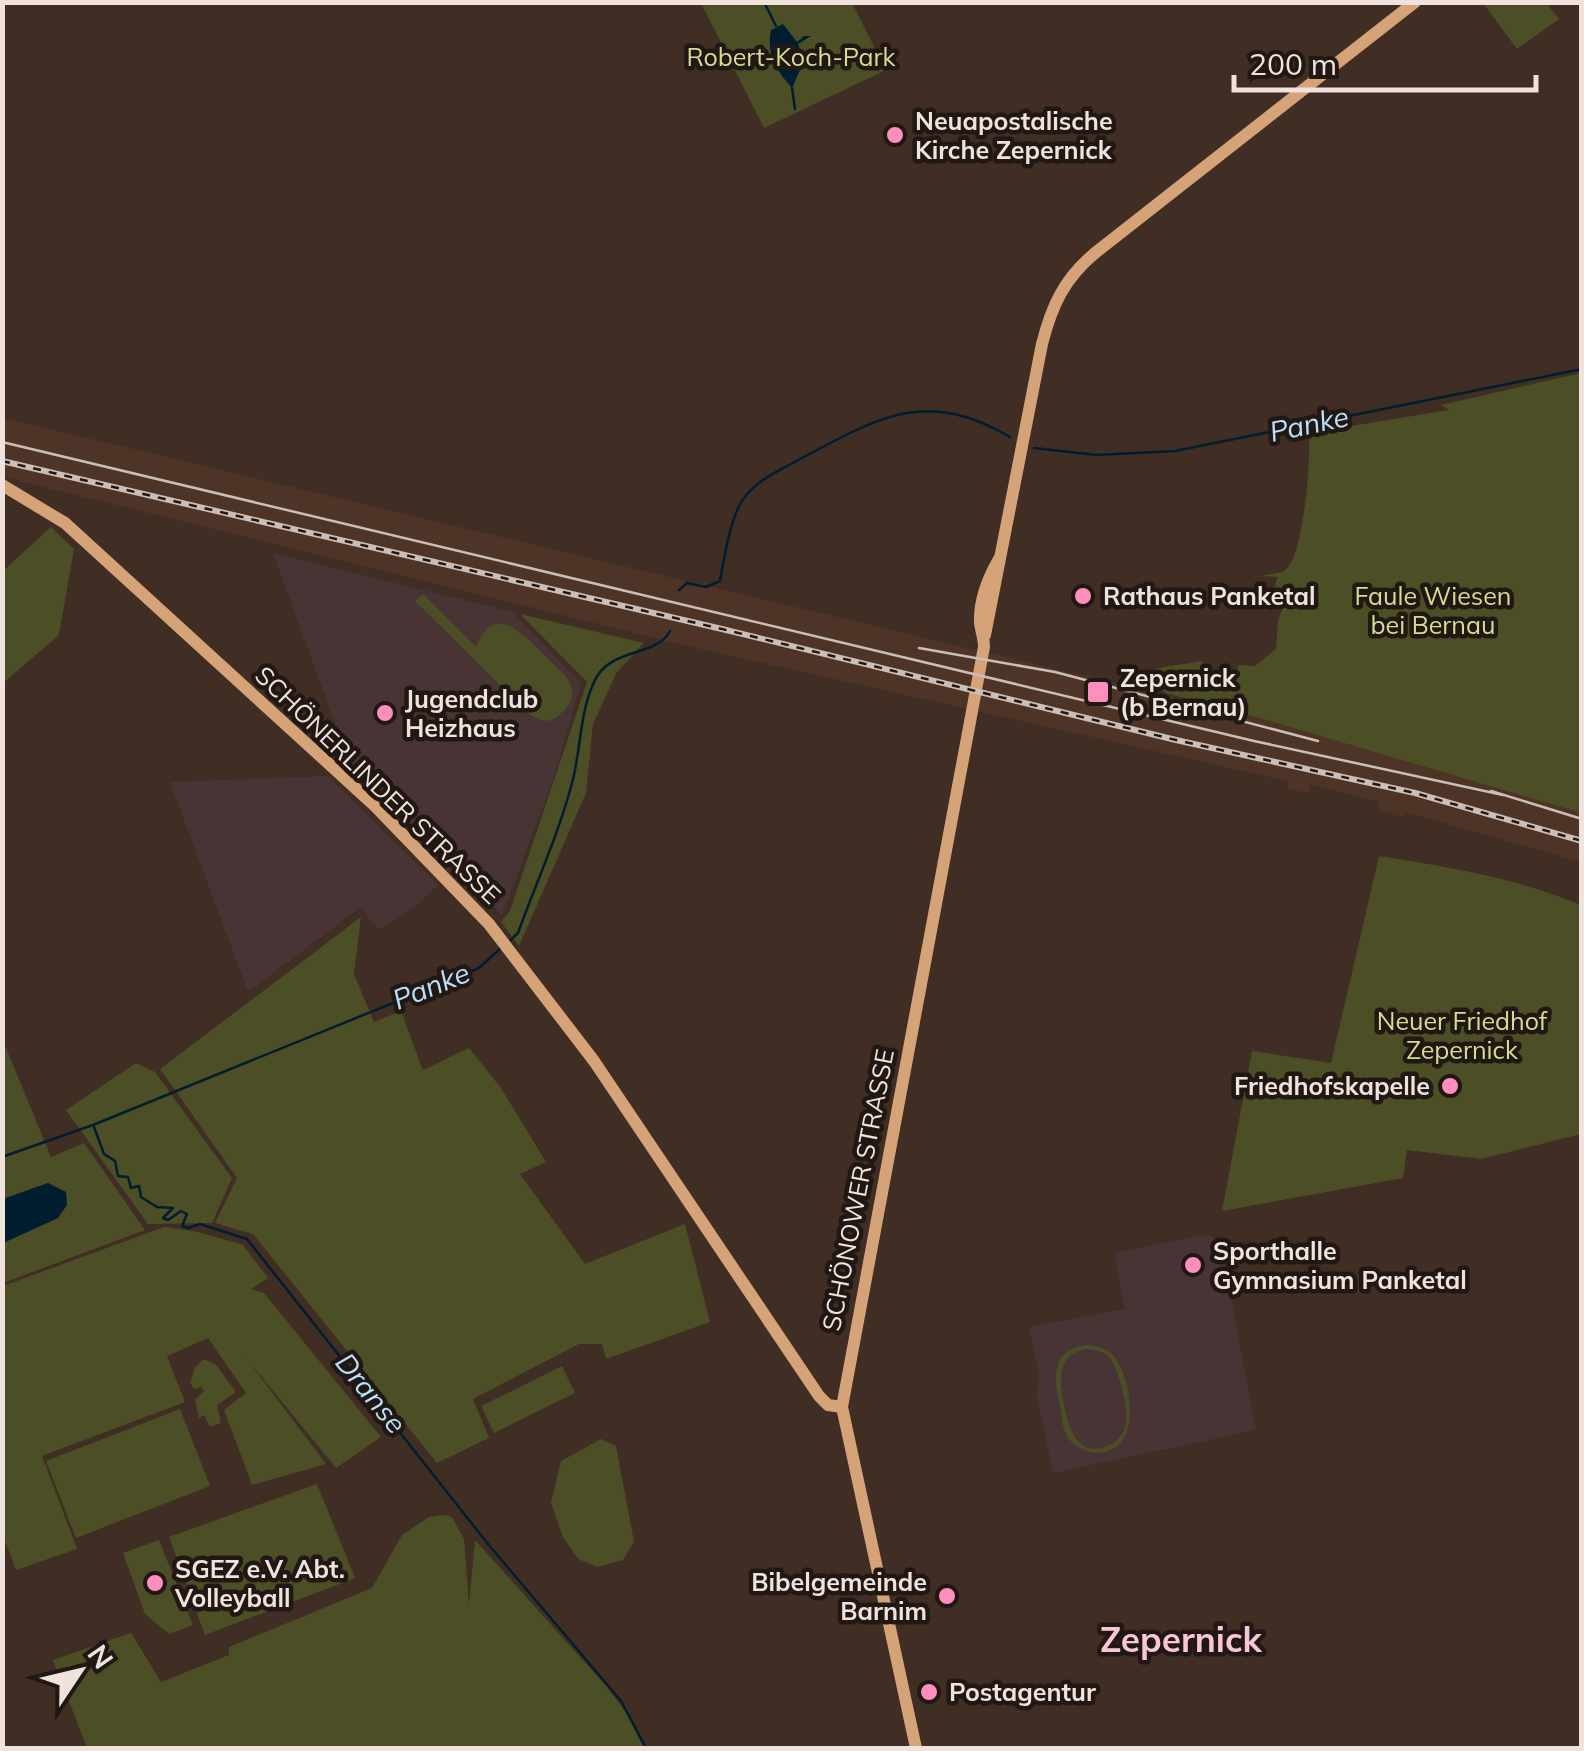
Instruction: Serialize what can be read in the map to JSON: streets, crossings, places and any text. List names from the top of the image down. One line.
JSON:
{"streets":{"street":["SCHÖNERLINDER STRASSE","SCHÖNOWER STRASSE"]},"crossings":[["SCHÖNERLINDER STRASSE","SCHÖNOWER STRASSE"]],"districts":["Zepernick"],"water":["Panke","Dranse"],"parks":["Robert-Koch-Park","Faule Wiesen bei Bernau","Neuer Friedhof Zepernick"],"places":{"other":["Neuapostalische Kirche Zepernick","Rathaus Panketal","Jugendclub Heizhaus","Friedhofskapelle","Sporthalle Gymnasium Panketal","SGEZ e.V. Abt. Volleyball","Bibelgemeinde Barnim","Postagentur"],"transit":["Zepernick (b Bernau)"]},"scale_bar":"200 m","north":"top right"}
